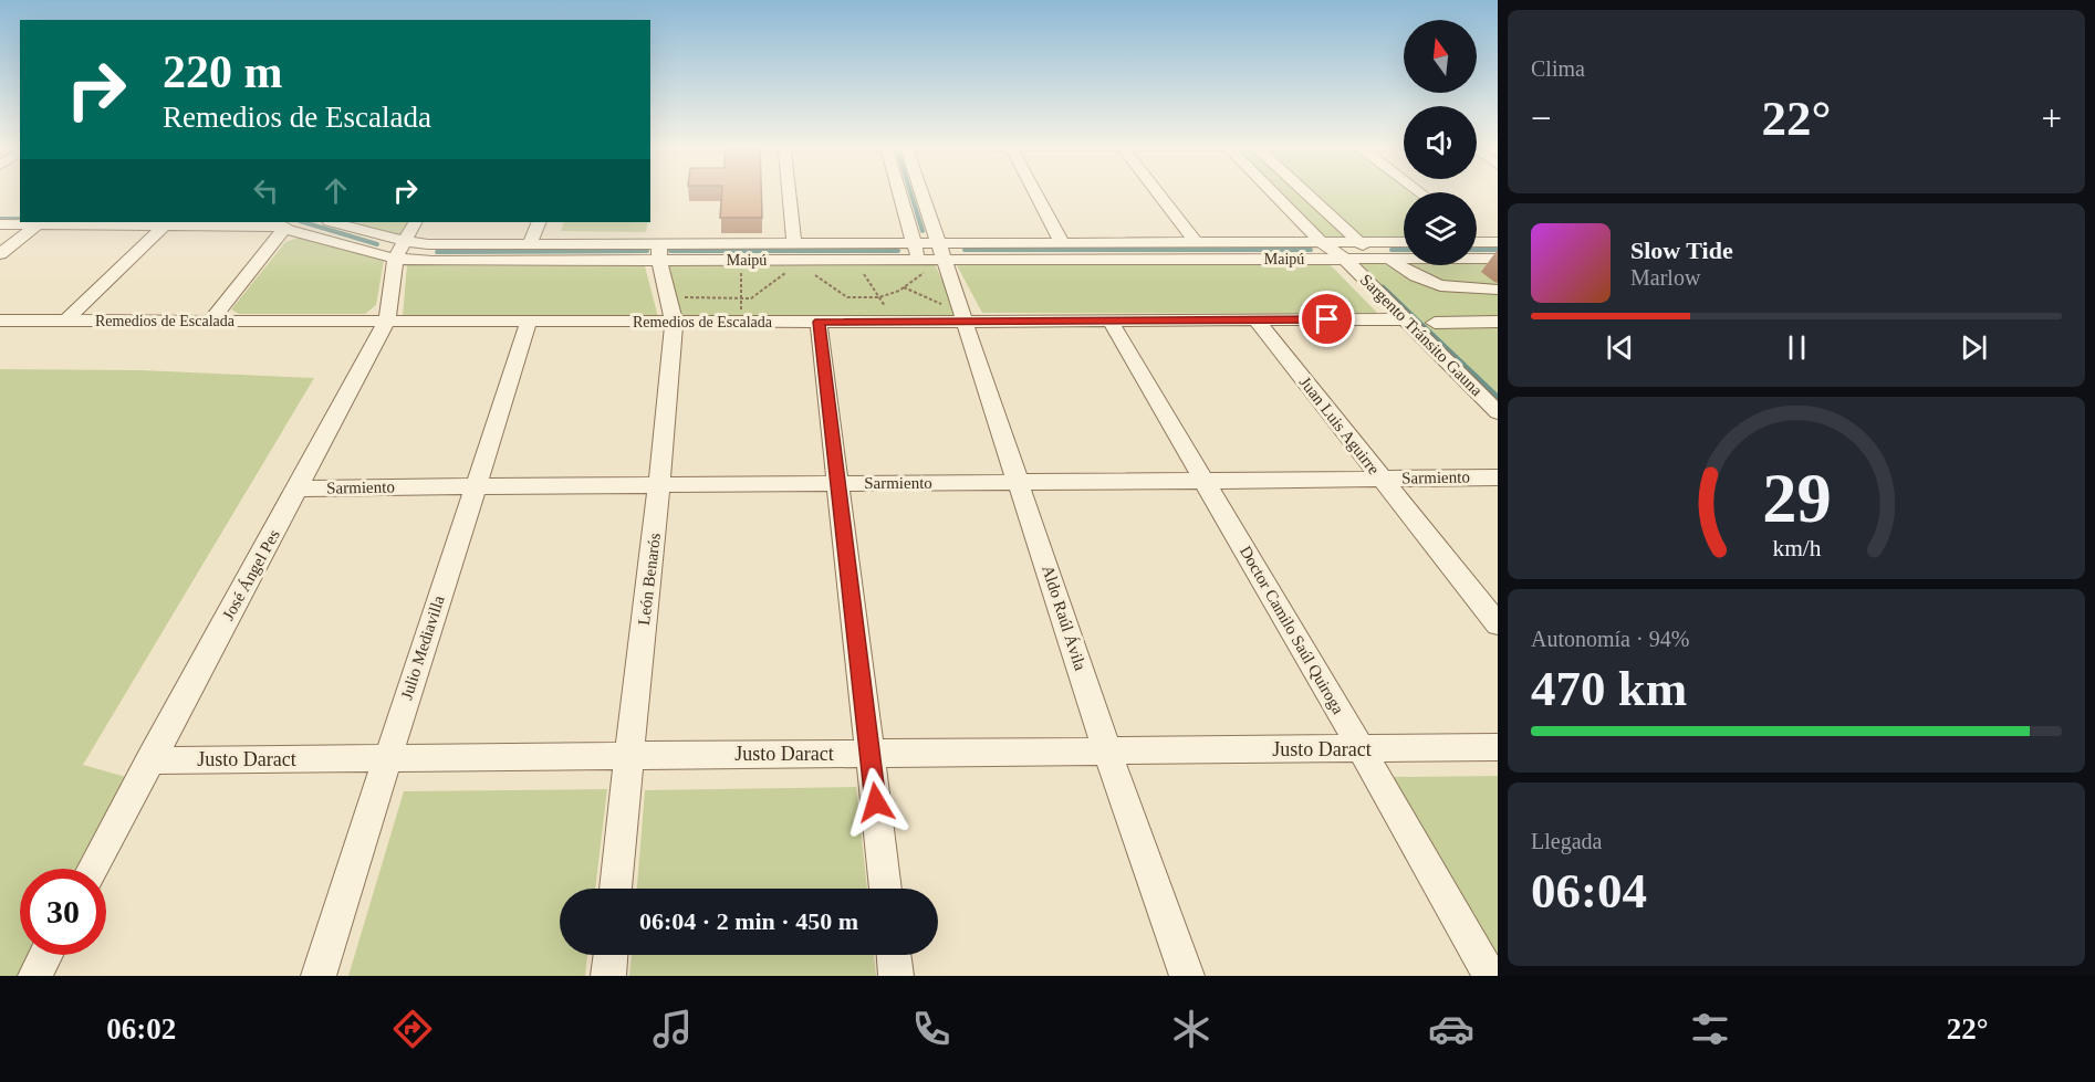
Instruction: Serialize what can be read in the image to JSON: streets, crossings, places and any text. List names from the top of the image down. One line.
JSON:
{"streets":{"street":["Maipú","Remedios de Escalada","Sargento Tránsito Gauna","Juan Luis Aguirre","Sarmiento","José Ángel Pes","León Benarós","Aldo Raúl Ávila","Doctor Camilo Saúl Quiroga","Julio Mediavilla","Justo Daract"]},"crossings":[["Maipú","Sargento Tránsito Gauna"],["Maipú","José Ángel Pes"],["Maipú","León Benarós"],["Maipú","Aldo Raúl Ávila"],["Remedios de Escalada","Sargento Tránsito Gauna"],["Remedios de Escalada","Juan Luis Aguirre"],["Remedios de Escalada","José Ángel Pes"],["Remedios de Escalada","León Benarós"],["Remedios de Escalada","Aldo Raúl Ávila"],["Remedios de Escalada","Doctor Camilo Saúl Quiroga"],["Remedios de Escalada","Julio Mediavilla"],["Juan Luis Aguirre","Sarmiento"],["Sarmiento","José Ángel Pes"],["Sarmiento","León Benarós"],["Sarmiento","Aldo Raúl Ávila"],["Sarmiento","Doctor Camilo Saúl Quiroga"],["Sarmiento","Julio Mediavilla"],["José Ángel Pes","Justo Daract"],["León Benarós","Justo Daract"],["Aldo Raúl Ávila","Justo Daract"],["Doctor Camilo Saúl Quiroga","Justo Daract"],["Julio Mediavilla","Justo Daract"]],"north":"top","page":{"tile":["Clima",["Autonomía · 94%","470 km"],["Llegada","06:04"]],"turn":["220 m","Remedios de Escalada"],"heat":["−","22°","+"],"song":["Slow Tide","Marlow"],"limit":"30","trip":"06:04 · 2 min · 450 m","tabs":["06:02","22°"],"gauge":["29","km/h"]}}
